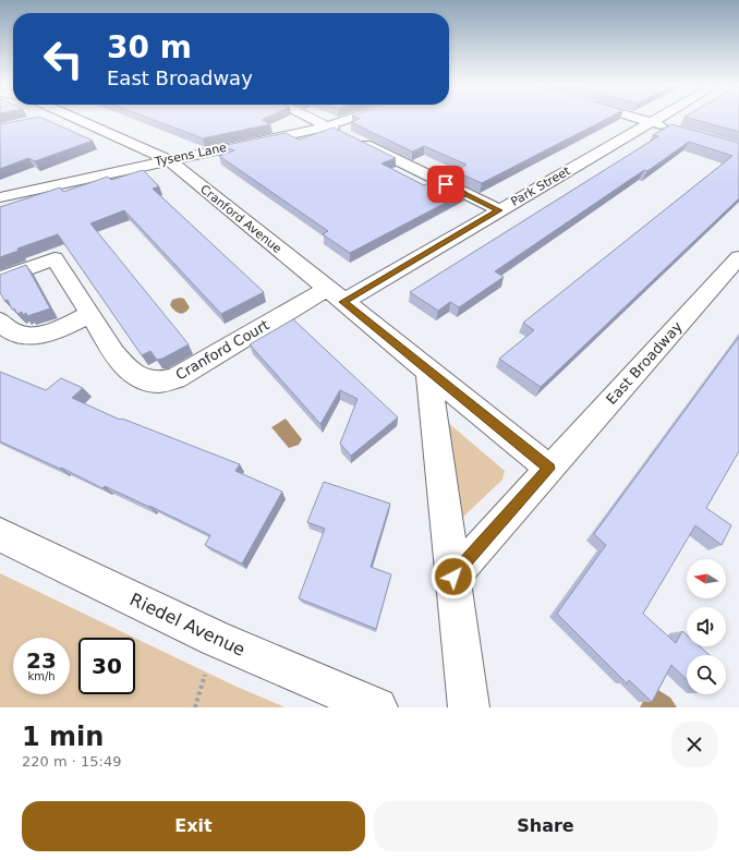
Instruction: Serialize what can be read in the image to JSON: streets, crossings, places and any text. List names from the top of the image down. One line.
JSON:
{"streets":{"street":["Tysens Lane","Park Street","Cranford Avenue","Cranford Court","East Broadway","Riedel Avenue"]},"crossings":[["Tysens Lane","Cranford Avenue"],["Park Street","Cranford Avenue"],["Park Street","Cranford Court"],["Cranford Avenue","Cranford Court"]],"north":"left","page":{"turn":["30 m","East Broadway"],"speed":"23 km/h","limit":"30","heading":["1 min","220 m · 15:49"],"buttons":["Exit","Share"]}}
